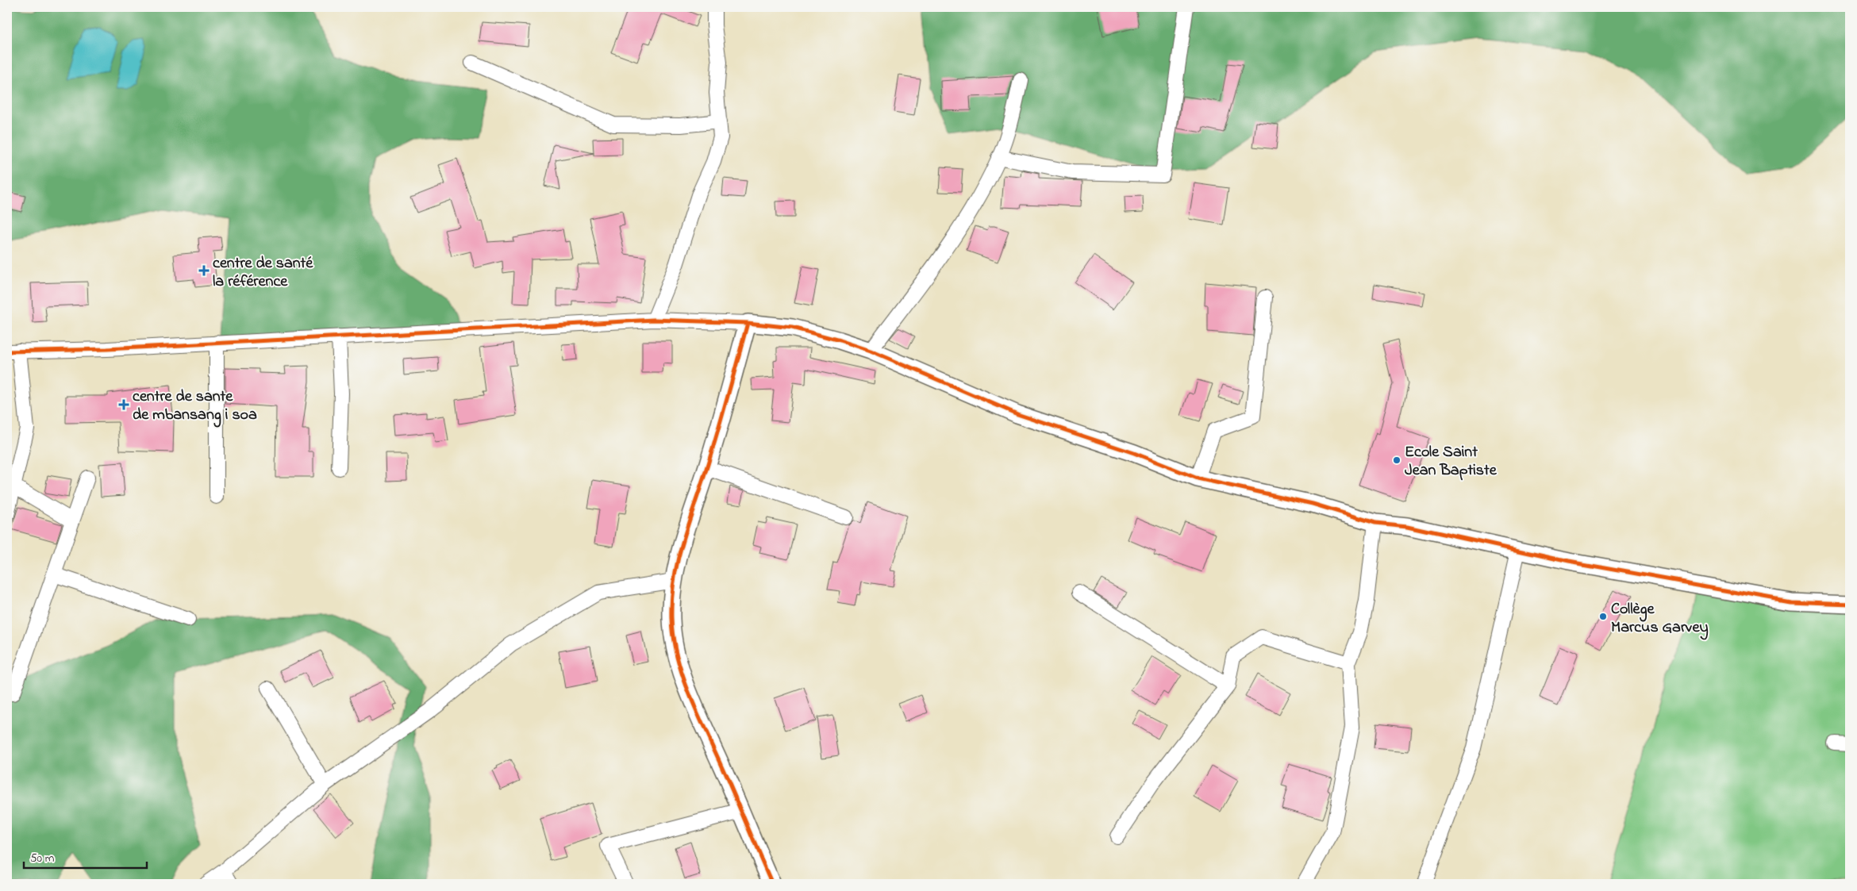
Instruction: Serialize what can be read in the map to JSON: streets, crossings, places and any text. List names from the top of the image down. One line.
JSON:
{"places":{"health":["centre de santé la référence","centre de sante de mbansang i soa"],"other":["Ecole Saint Jean Baptiste","Collège Marcus Garvey"]},"scale_bar":"50 m"}
